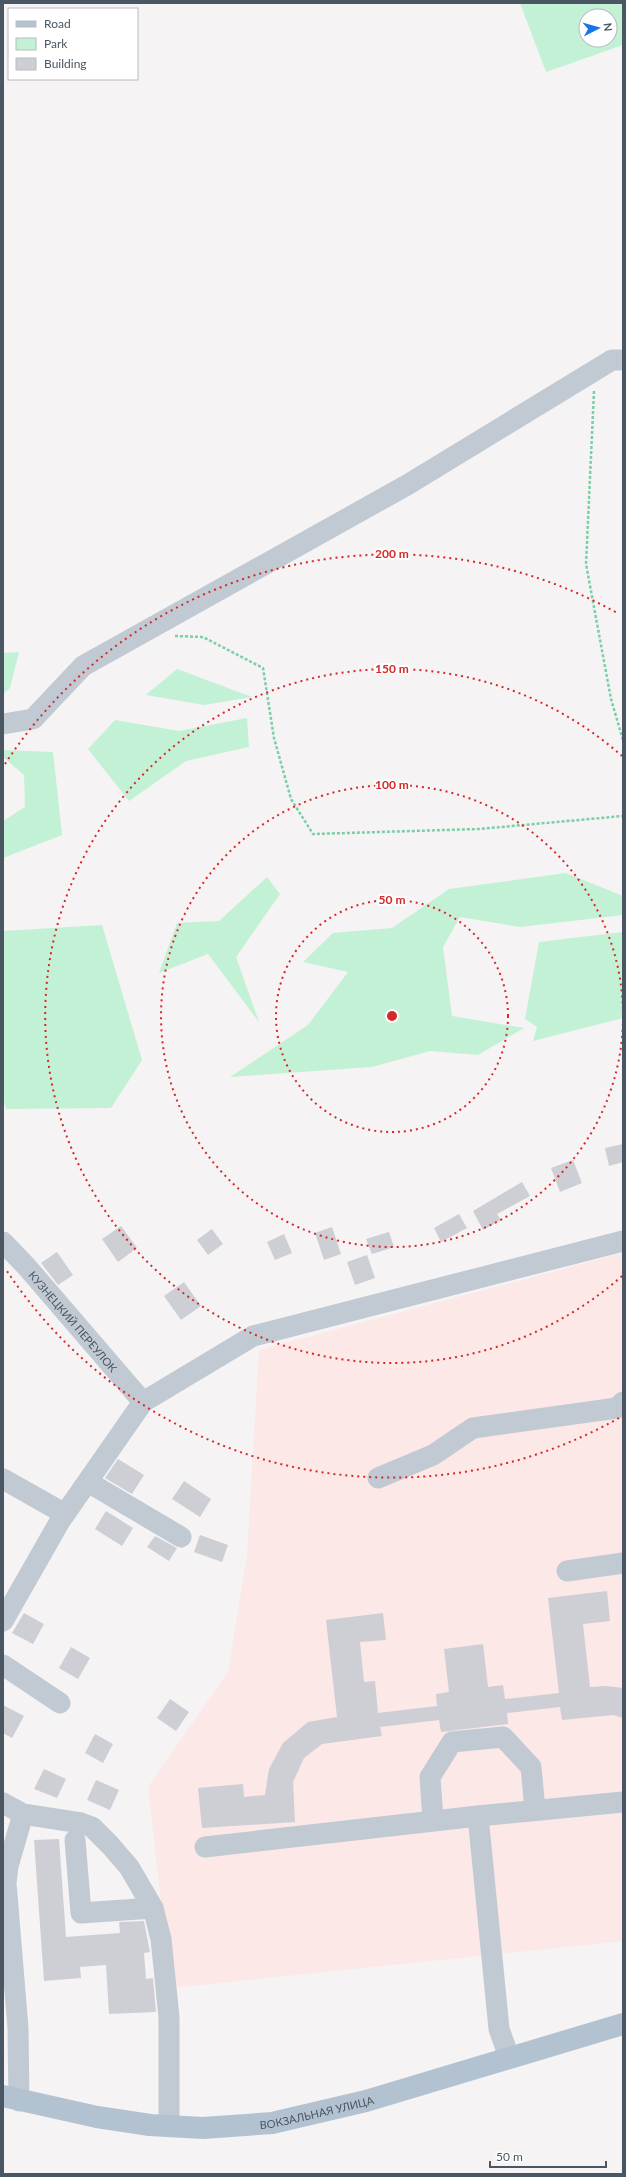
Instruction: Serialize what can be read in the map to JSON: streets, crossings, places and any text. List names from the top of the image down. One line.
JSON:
{"streets":{"main road":["ВОКЗАЛЬНАЯ УЛИЦА"],"street":["КУЗНЕЦКИЙ ПЕРЕУЛОК"]},"legend":["Road","Park","Building"],"scale_bar":"50 m","north":"right","rings":["200 m","150 m","100 m","50 m"]}
